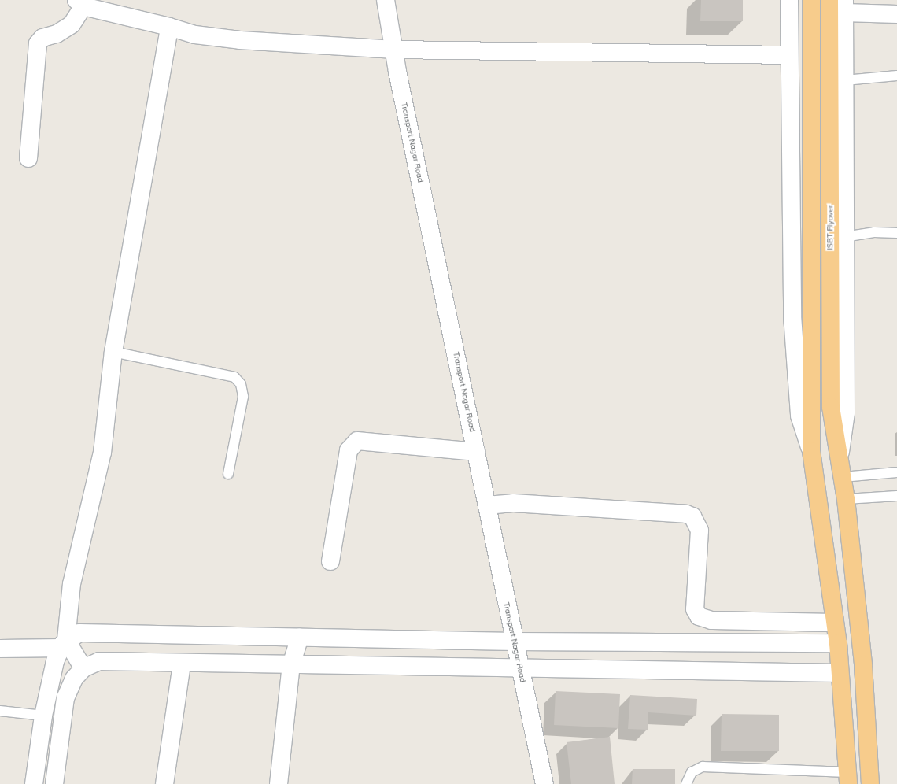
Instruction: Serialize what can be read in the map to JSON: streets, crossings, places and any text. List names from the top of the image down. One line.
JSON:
{"streets":{"highway":["ISBT Flyover"],"street":["Transport Nagar Road"]}}
